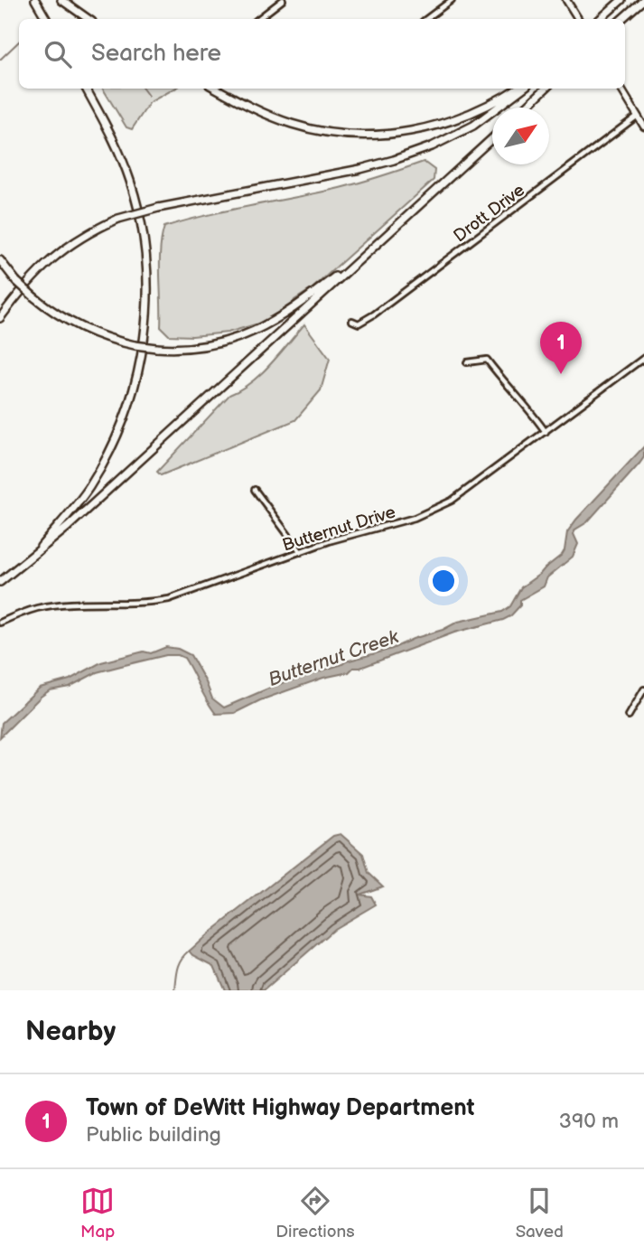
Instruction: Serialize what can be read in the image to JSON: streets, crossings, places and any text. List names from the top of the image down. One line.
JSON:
{"streets":{"street":["Drott Drive","Butternut Drive"]},"water":["Butternut Creek"],"north":"top right","page":{"search":"Search here","pins":"1","heading":"Nearby","list":[{"mark":"1","name":"Town of DeWitt Highway Department","note":"Public building","value":"390 m"}],"nav":["Map","Directions","Saved"]}}
